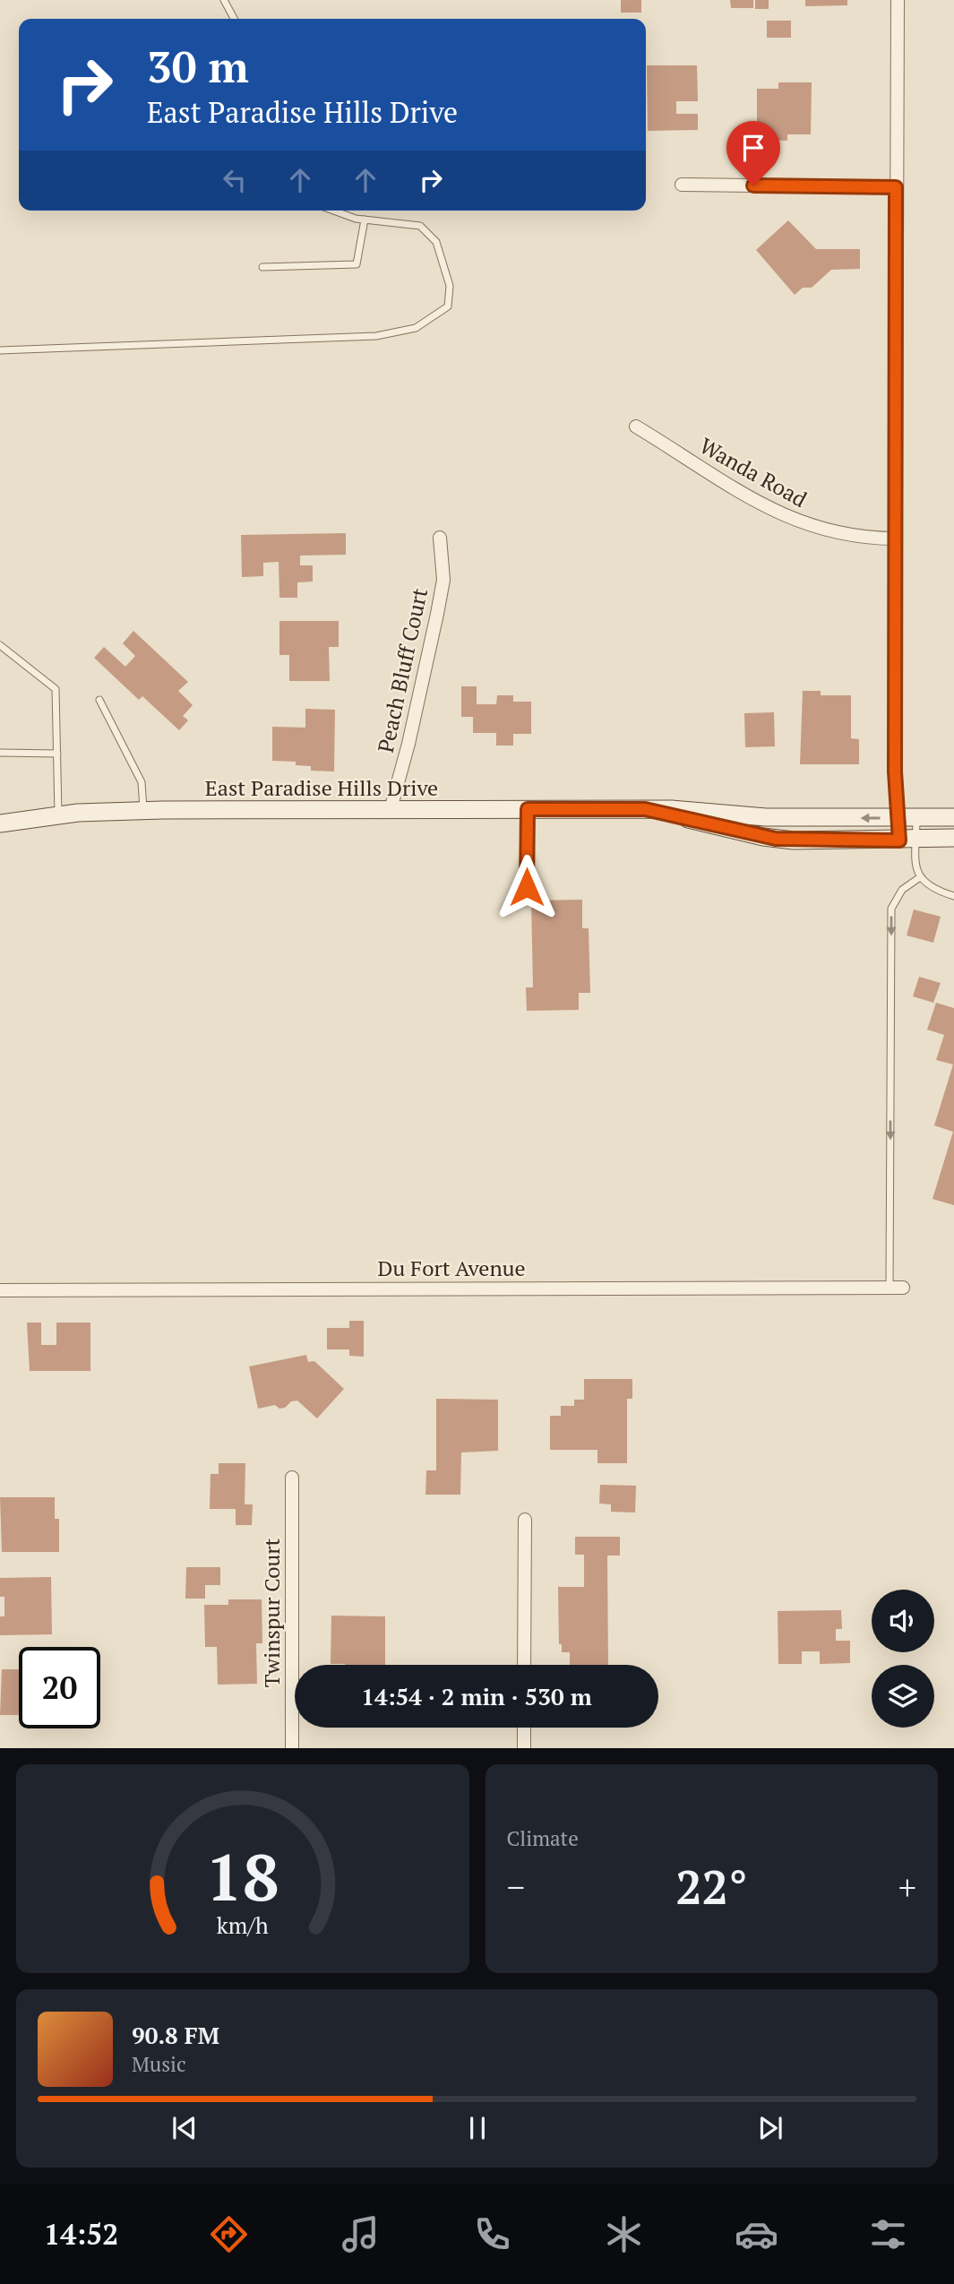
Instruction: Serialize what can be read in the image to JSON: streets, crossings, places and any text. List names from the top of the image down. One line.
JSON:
{"streets":{"main road":["East Paradise Hills Drive"],"street":["Wanda Road","Peach Bluff Court","Du Fort Avenue","Twinspur Court"]},"crossings":[["Peach Bluff Court","East Paradise Hills Drive"]],"page":{"turn":["30 m","East Paradise Hills Drive"],"limit":"20","trip":"14:54 · 2 min · 530 m","tile":"Climate","heat":["−","22°","+"],"song":["90.8 FM","Music"],"tabs":"14:52","gauge":["18","km/h"]}}
